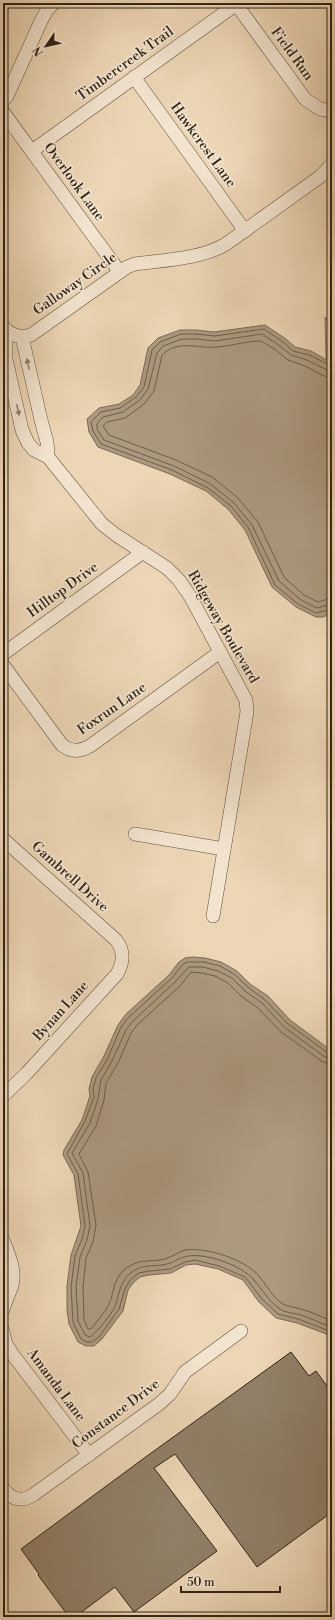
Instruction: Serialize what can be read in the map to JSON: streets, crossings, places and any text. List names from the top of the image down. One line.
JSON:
{"streets":{"street":["Field Run","Timbercreek Trail","Hawkcrest Lane","Overlook Lane","Galloway Circle","Hilltop Drive","Ridgeway Boulevard","Foxrun Lane","Gambrell Drive","Bynan Lane","Amanda Lane","Constance Drive"]},"crossings":[["Field Run","Timbercreek Trail"],["Timbercreek Trail","Hawkcrest Lane"],["Timbercreek Trail","Overlook Lane"],["Hawkcrest Lane","Galloway Circle"],["Overlook Lane","Galloway Circle"],["Hilltop Drive","Ridgeway Boulevard"],["Ridgeway Boulevard","Foxrun Lane"],["Gambrell Drive","Bynan Lane"],["Amanda Lane","Constance Drive"]],"scale_bar":"50 m","north":"bottom left"}
